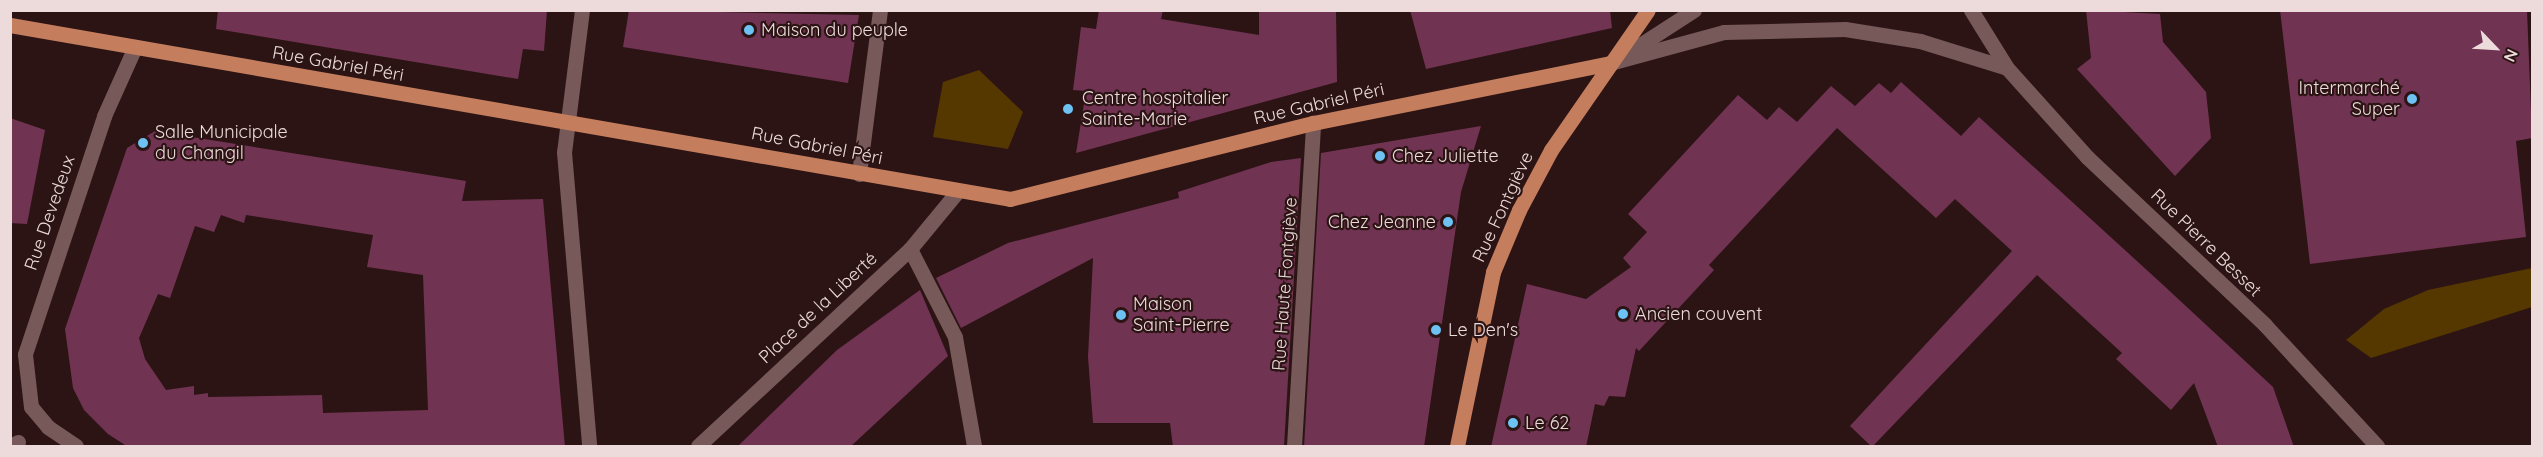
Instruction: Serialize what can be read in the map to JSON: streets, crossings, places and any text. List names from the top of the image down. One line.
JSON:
{"streets":{"main road":["Rue Gabriel Péri","Rue Fontgiève"],"street":["Rue Devedeux","Rue Pierre Besset","Rue Haute Fontgiève","Place de la Liberté"]},"crossings":[["Rue Gabriel Péri","Rue Fontgiève"],["Rue Gabriel Péri","Rue Devedeux"],["Rue Gabriel Péri","Rue Pierre Besset"],["Rue Gabriel Péri","Rue Haute Fontgiève"],["Rue Gabriel Péri","Place de la Liberté"],["Rue Fontgiève","Rue Pierre Besset"]],"places":["Maison du peuple","Intermarché Super","Centre hospitalier Sainte-Marie","Salle Municipale du Changil","Chez Juliette","Chez Jeanne","Ancien couvent","Maison Saint-Pierre","Le Den's","Le 62"],"north":"bottom right"}
